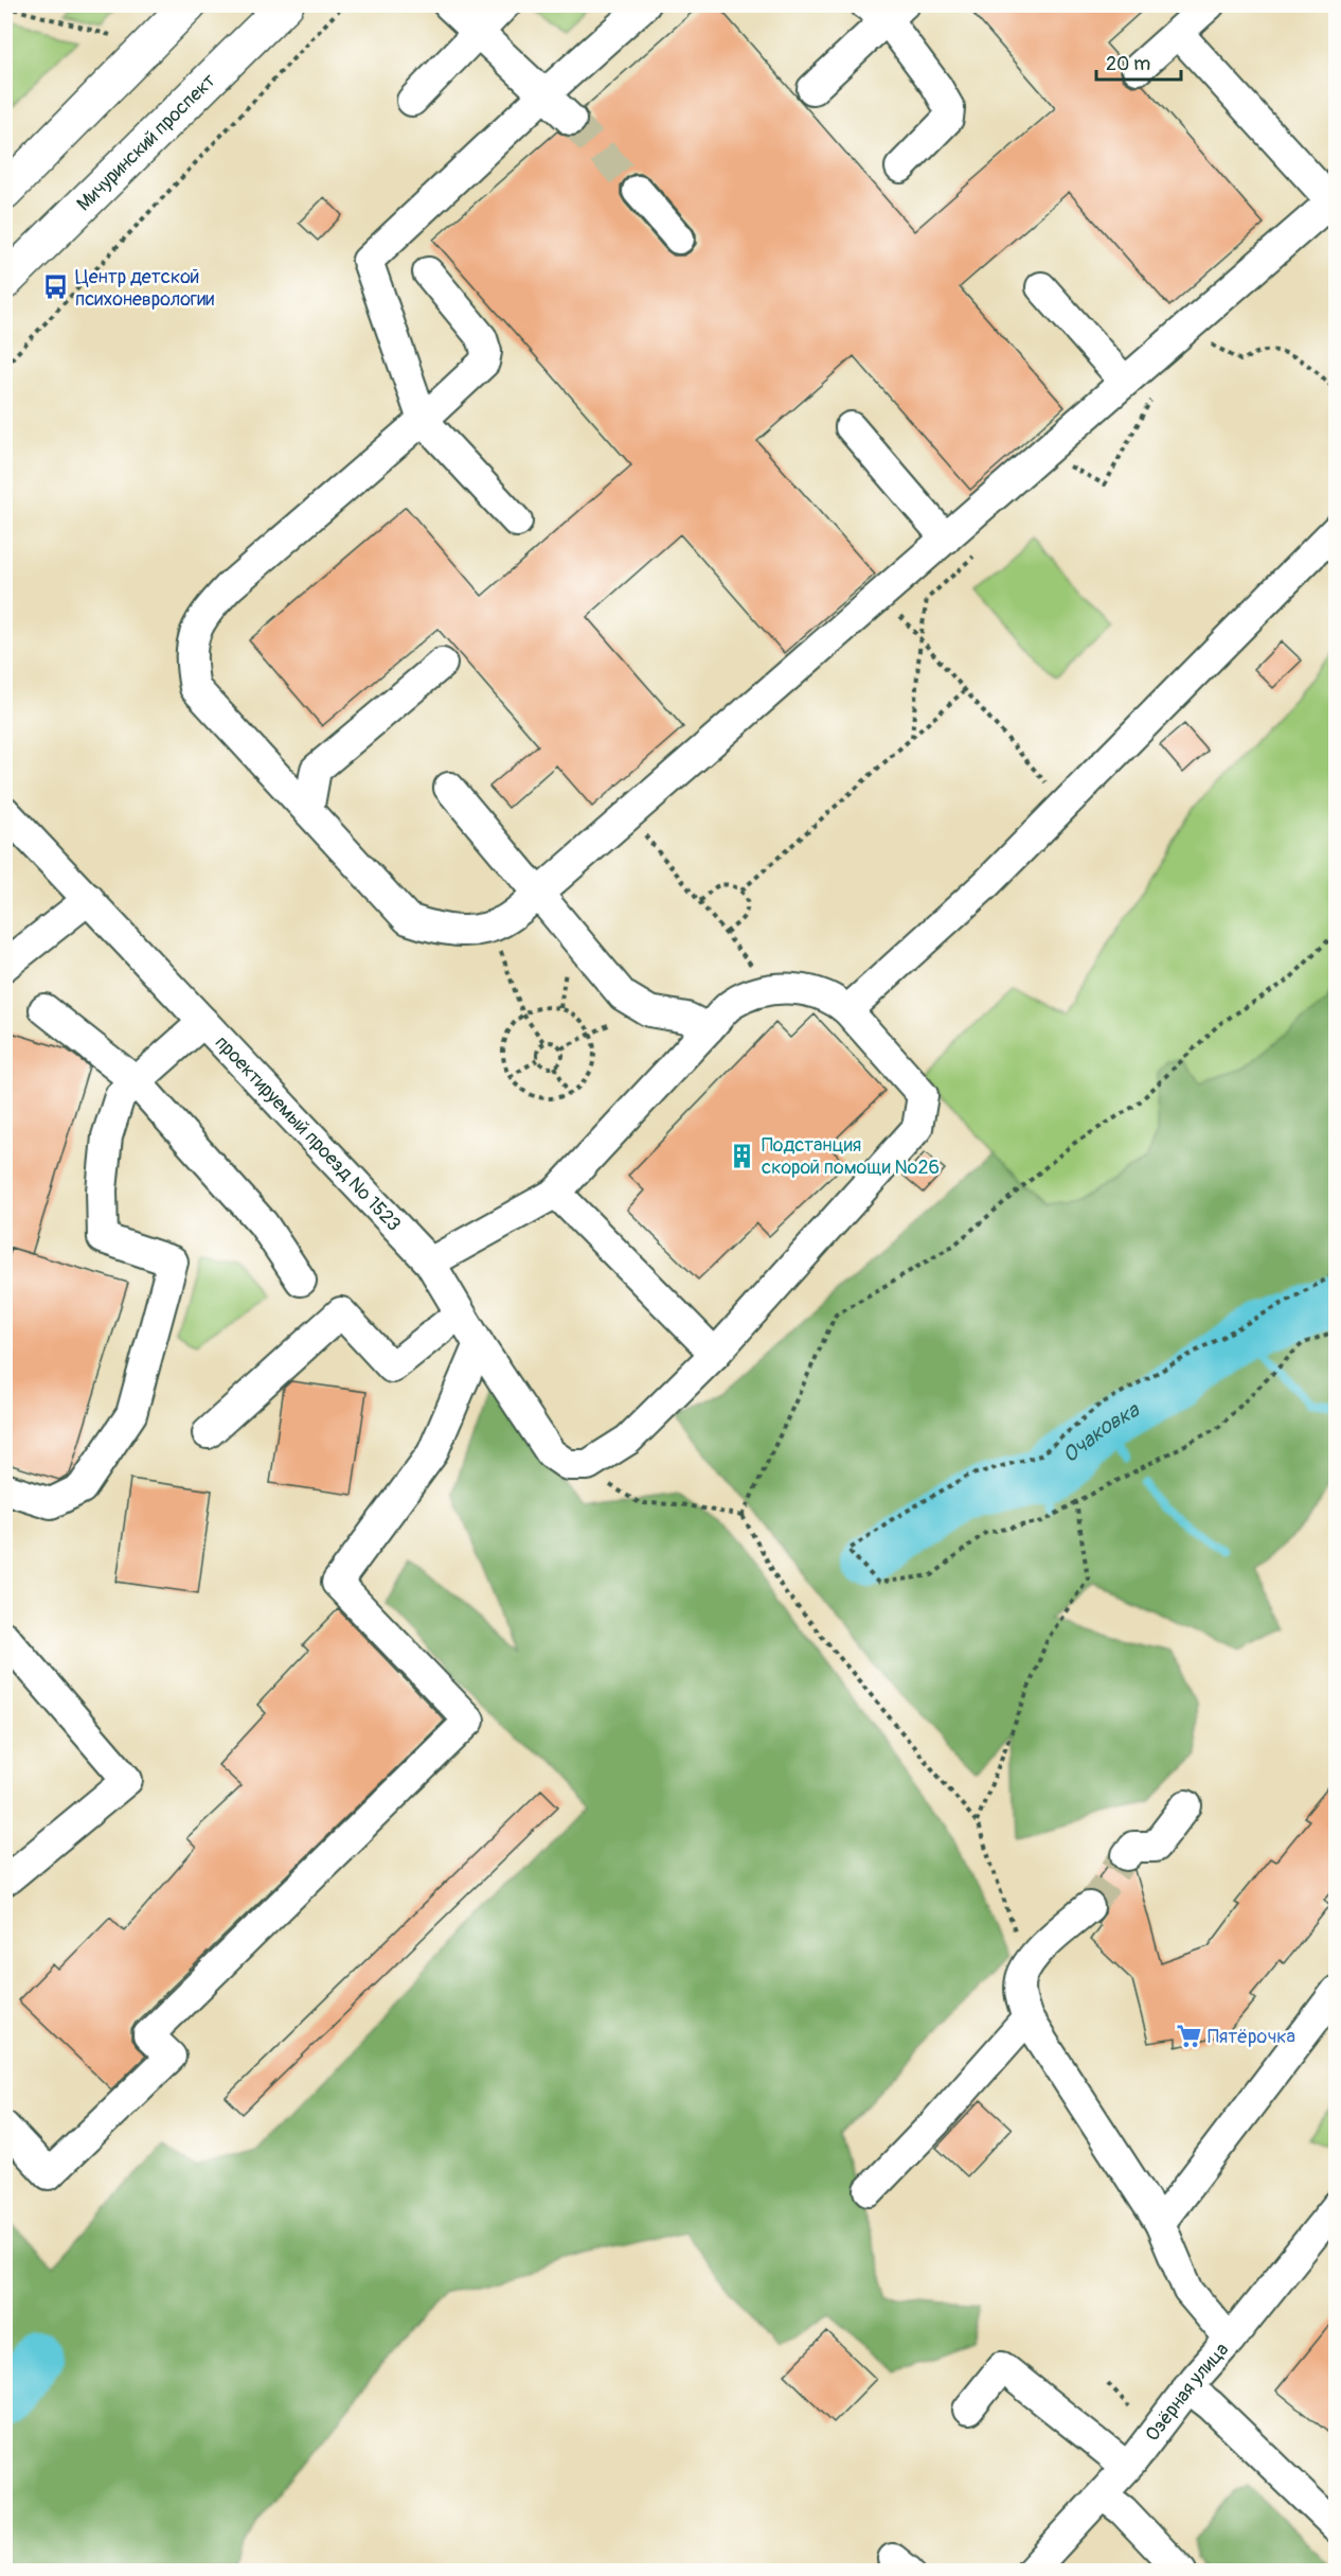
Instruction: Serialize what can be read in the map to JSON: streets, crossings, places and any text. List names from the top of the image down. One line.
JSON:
{"streets":{"main road":["Мичуринский проспект"],"street":["проектируемый проезд № 1523","Озёрная улица"]},"water":["Очаковка"],"places":{"bus stop":["Центр детской психоневрологии"],"building":["Подстанция скорой помощи №26"],"supermarket":["Пятёрочка"]},"scale_bar":"20 m"}
